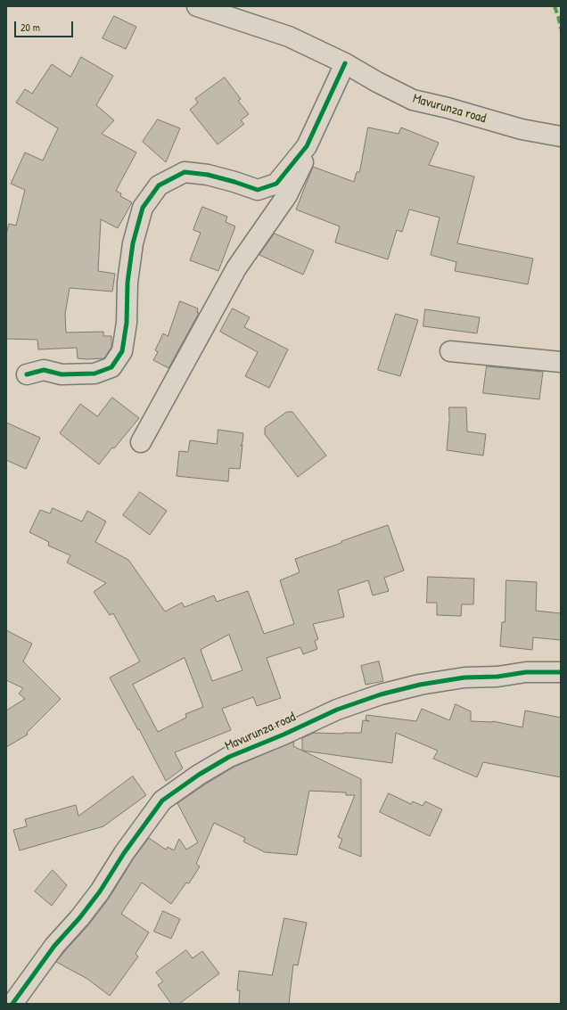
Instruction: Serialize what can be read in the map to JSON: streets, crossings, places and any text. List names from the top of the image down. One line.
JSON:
{"streets":{"street":["Mavurunza road"]},"scale_bar":"20 m"}
